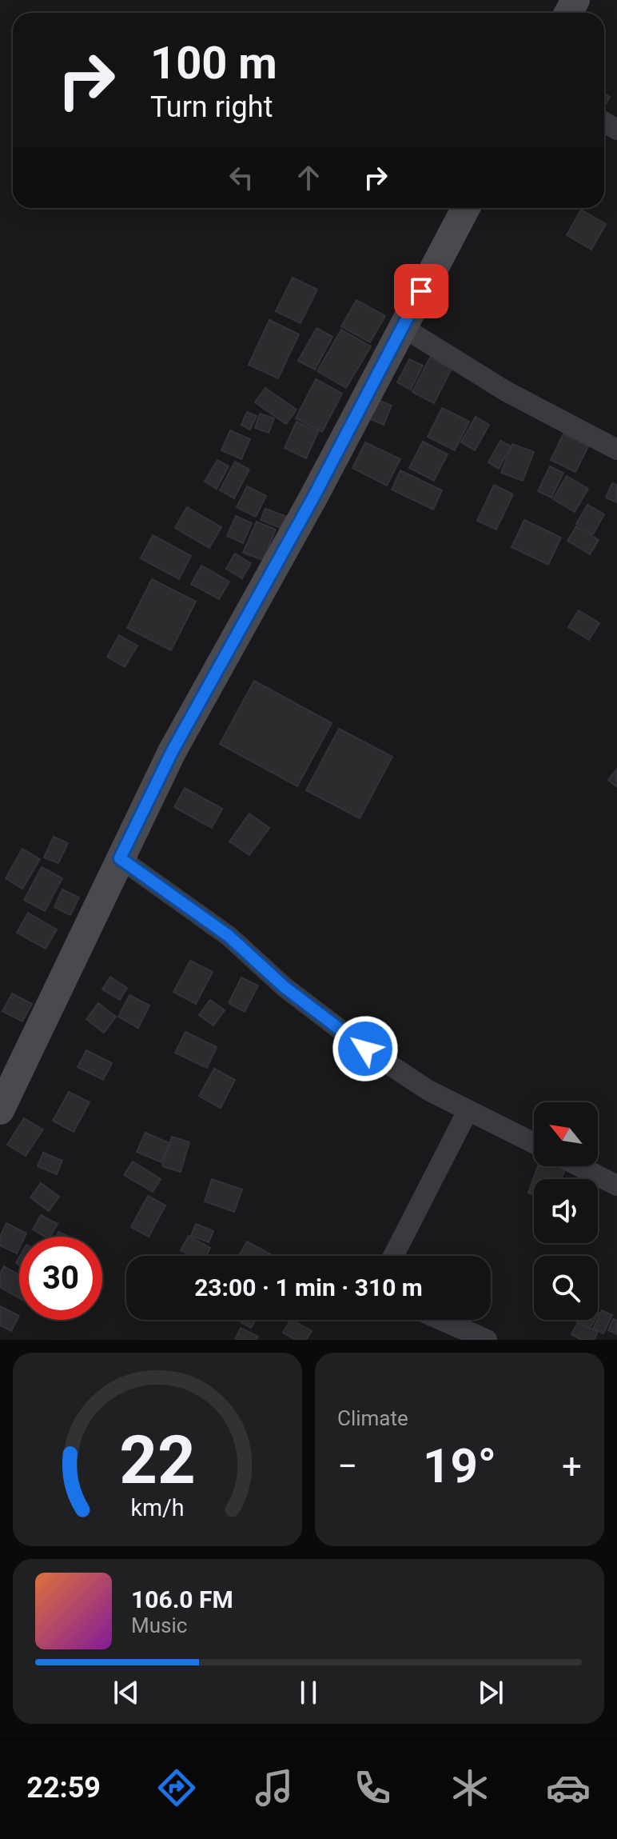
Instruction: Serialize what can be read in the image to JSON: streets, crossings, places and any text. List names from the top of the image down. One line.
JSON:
{"north":"top left","page":{"turn":["100 m","Turn right"],"limit":"30","trip":"23:00 · 1 min · 310 m","tile":"Climate","heat":["−","19°","+"],"song":["106.0 FM","Music"],"tabs":"22:59","gauge":["22","km/h"]}}
